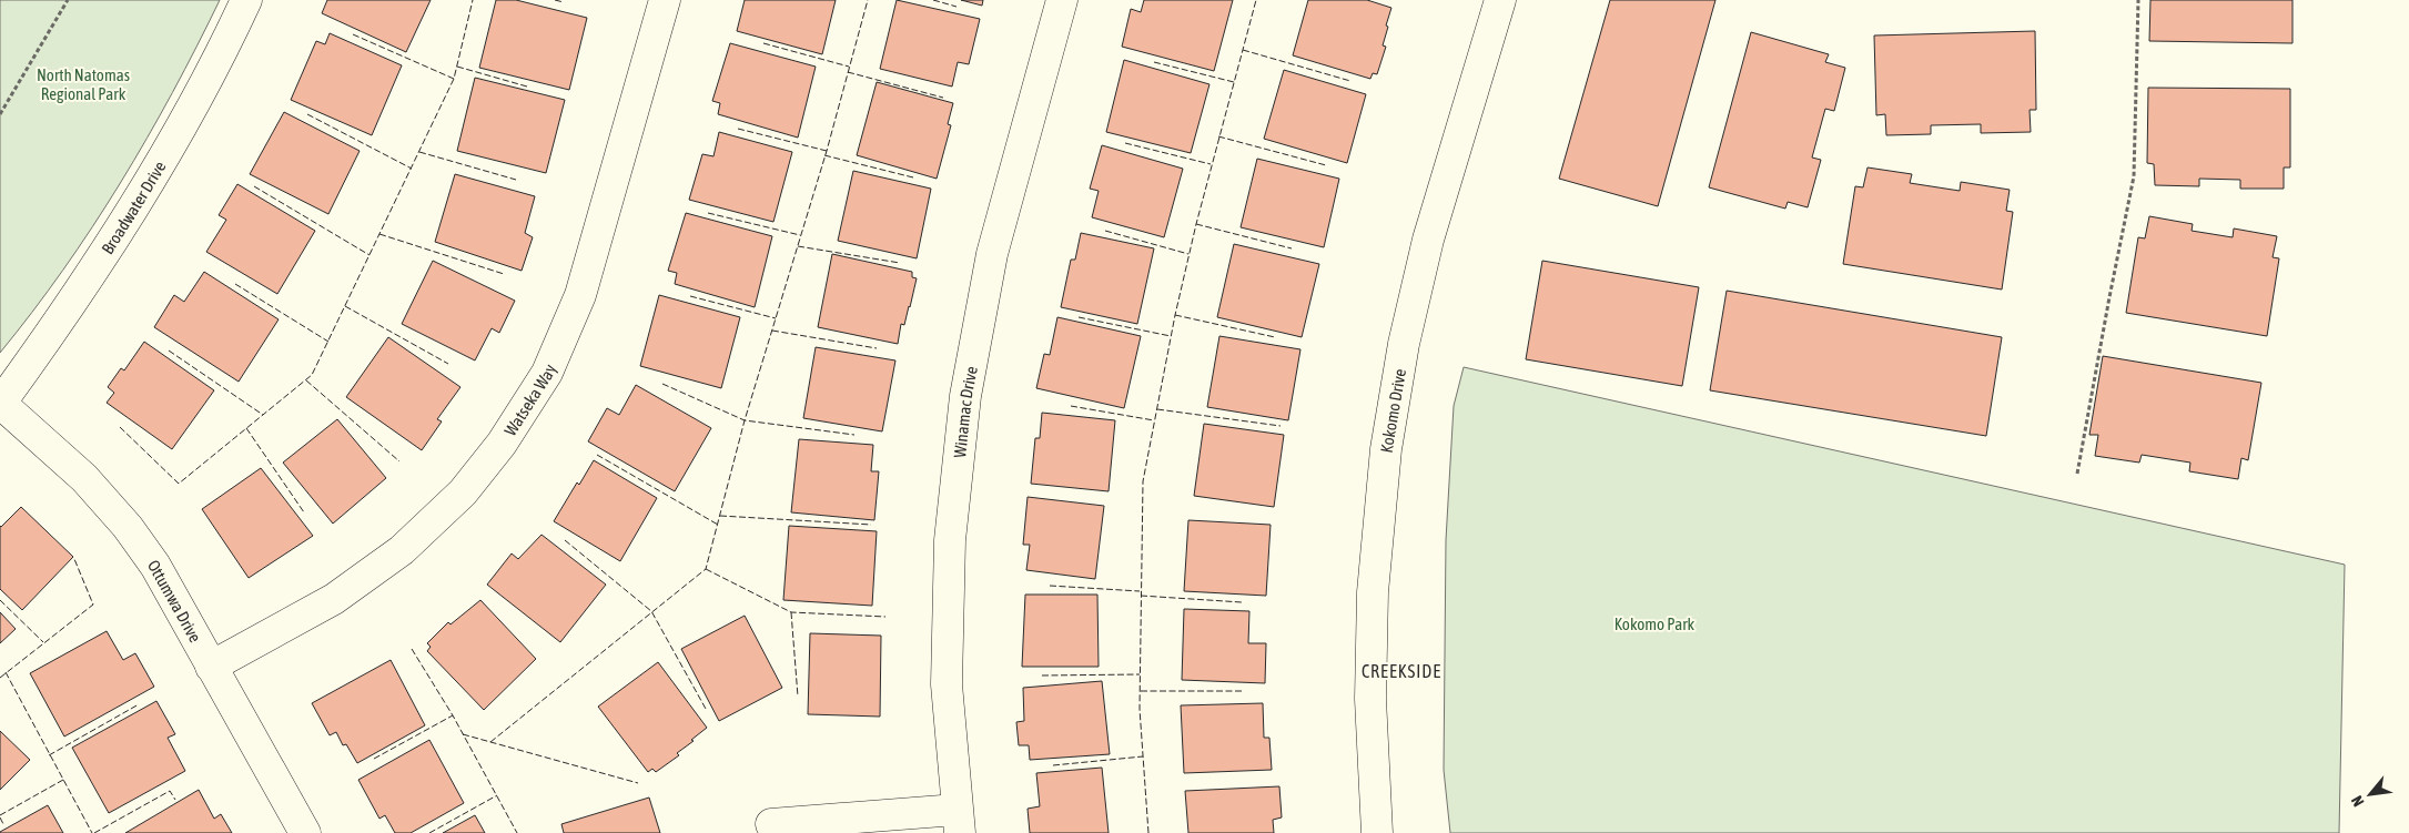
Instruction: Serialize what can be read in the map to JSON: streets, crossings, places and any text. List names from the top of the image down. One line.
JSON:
{"streets":{"street":["Broadwater Drive","Watseka Way","Kokomo Drive","Winamac Drive","Ottumwa Drive"]},"crossings":[["Broadwater Drive","Ottumwa Drive"],["Watseka Way","Ottumwa Drive"]],"districts":["CREEKSIDE"],"parks":["North Natomas Regional Park","Kokomo Park"],"north":"bottom left"}
